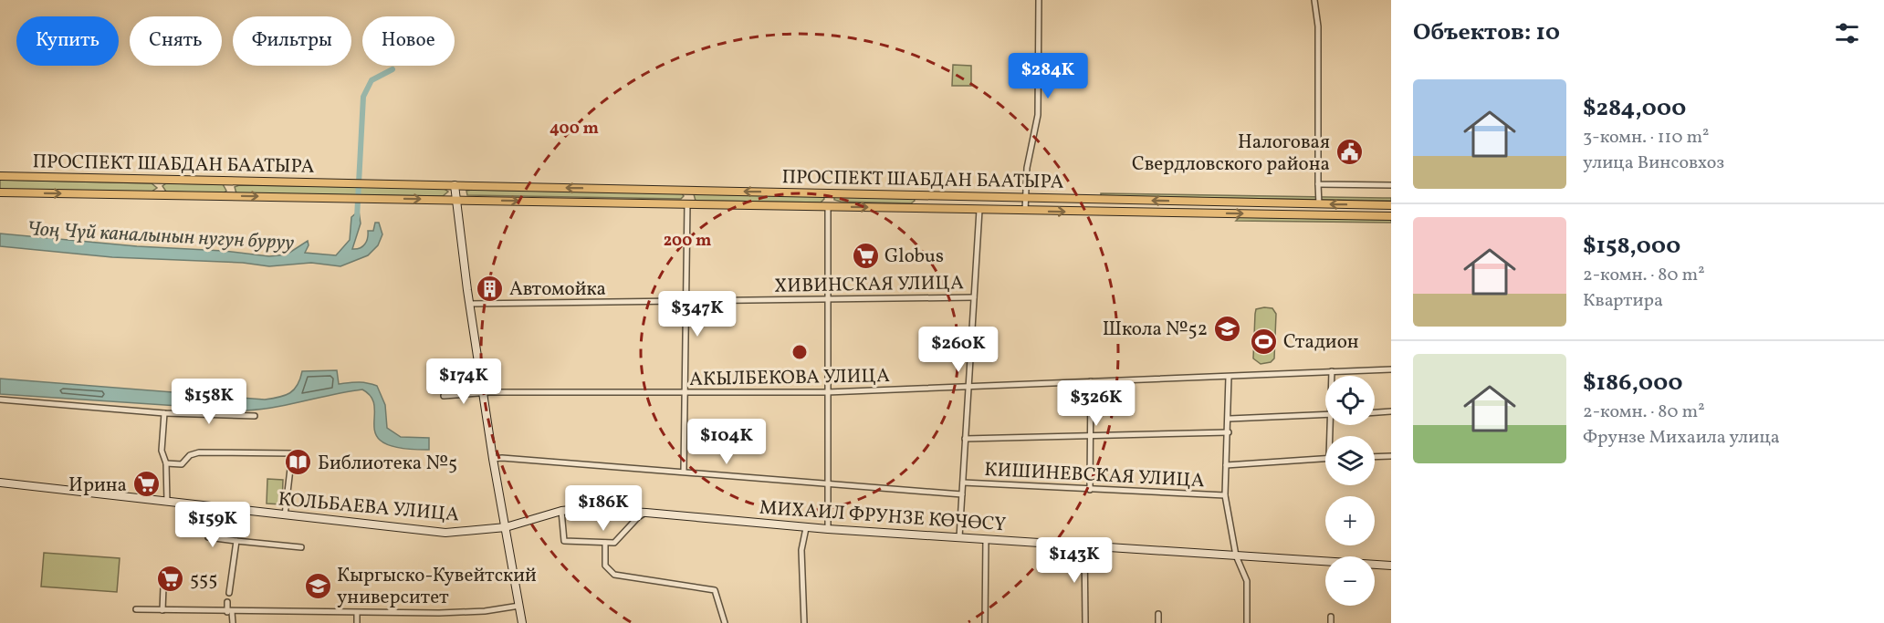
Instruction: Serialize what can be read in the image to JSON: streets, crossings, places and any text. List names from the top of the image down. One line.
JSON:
{"streets":{"main road":["ПРОСПЕКТ ШАБДАН БААТЫРА","КОЛЬБАЕВА УЛИЦА","МИХАИЛ ФРУНЗЕ КӨЧӨСҮ"],"street":["ХИВИНСКАЯ УЛИЦА","АКЫЛБЕКОВА УЛИЦА","КИШИНЕВСКАЯ УЛИЦА"]},"crossings":[["КОЛЬБАЕВА УЛИЦА","МИХАИЛ ФРУНЗЕ КӨЧӨСҮ"]],"water":["Чоң Чүй каналынын нугун буруу"],"places":{"public building":["Налоговая Свердловского района"],"supermarket":["Globus","Ирина","555"],"building":["Автомойка"],"school or university":["Школа №52","Кыргыско-Кувейтский университет"],"sports":["Стадион"],"library":["Библиотека №5"]},"page":{"heading":"Объектов: 10","chip":["Купить","Снять","Фильтры","Новое"],"price":["$284K","$347K","$260K","$174K","$158K","$326K","$104K","$186K","$159K","$143K"],"list":[{"name":"$284,000","note":"3-комн. · 110 m² · улица Винсовхоз"},{"name":"$158,000","note":"2-комн. · 80 m² · Квартира"},{"name":"$186,000","note":"2-комн. · 80 m² · Фрунзе Михаила улица"}],"map_buttons":["+","−"]},"rings":["400 m","200 m"]}
